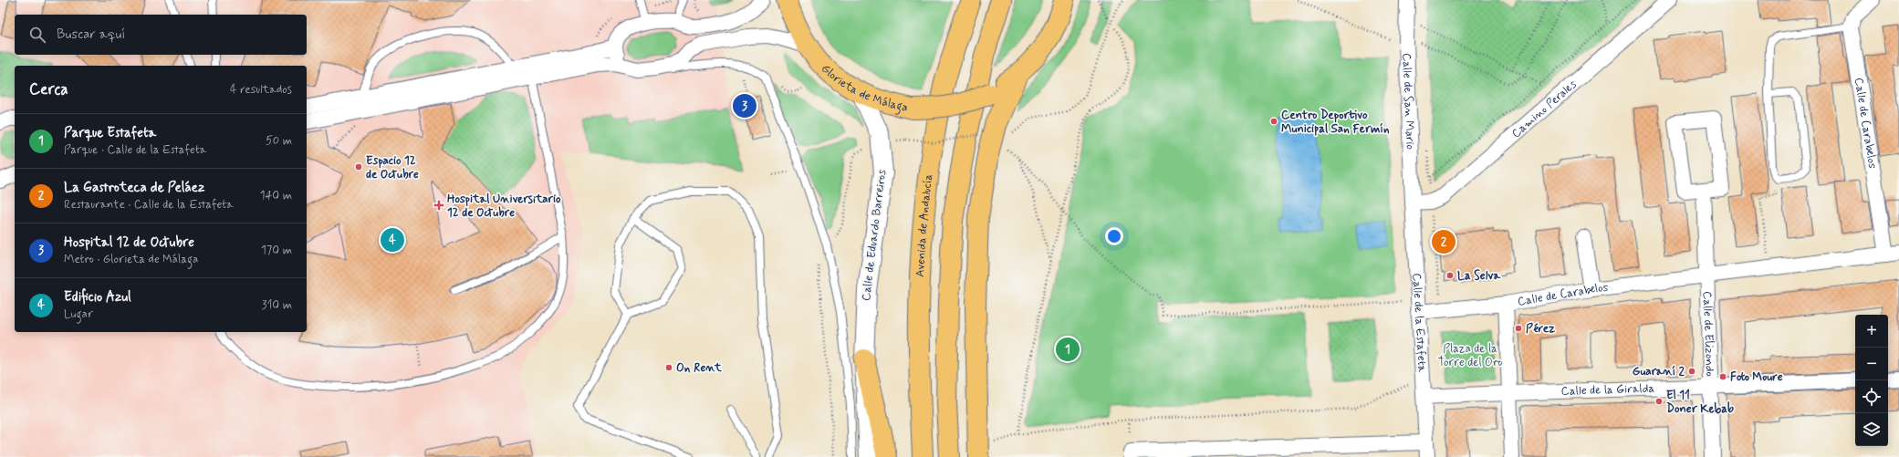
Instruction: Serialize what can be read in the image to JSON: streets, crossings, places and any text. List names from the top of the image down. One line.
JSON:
{"streets":{"main road":["Glorieta de Málaga","Avenida de Andalucía"],"street":["Calle de San Mario","Camino Perales","Calle de Carabelos","Calle de Eduardo Barreiros","Calle de la Estafeta","Calle de Elizondo","Calle de la Giralda"]},"crossings":[["Glorieta de Málaga","Calle de Eduardo Barreiros"],["Calle de San Mario","Camino Perales"],["Calle de San Mario","Calle de la Estafeta"],["Camino Perales","Calle de la Estafeta"],["Calle de Carabelos","Calle de la Estafeta"],["Calle de Carabelos","Calle de Elizondo"],["Calle de la Estafeta","Calle de la Giralda"],["Calle de Elizondo","Calle de la Giralda"]],"parks":["Plaza de la Torre del Oro"],"places":{"other":["Centro Deportivo Municipal San Fermín","Espacio 12 de Octubre","La Selva","Pérez","On Rent","Guaraní 2","Foto Moure","El 11 Doner Kebab"],"health":["Hospital Universitario 12 de Octubre"]},"page":{"search":"Buscar aquí","heading":["Cerca","4 resultados"],"pins":["3","4","2","1"],"list":[{"mark":"1","name":"Parque Estafeta","note":"Parque · Calle de la Estafeta","value":"50 m"},{"mark":"2","name":"La Gastroteca de Peláez","note":"Restaurante · Calle de la Estafeta","value":"140 m"},{"mark":"3","name":"Hospital 12 de Octubre","note":"Metro · Glorieta de Málaga","value":"170 m"},{"mark":"4","name":"Edificio Azul","note":"Lugar","value":"310 m"}],"map_buttons":["+","−"]}}
